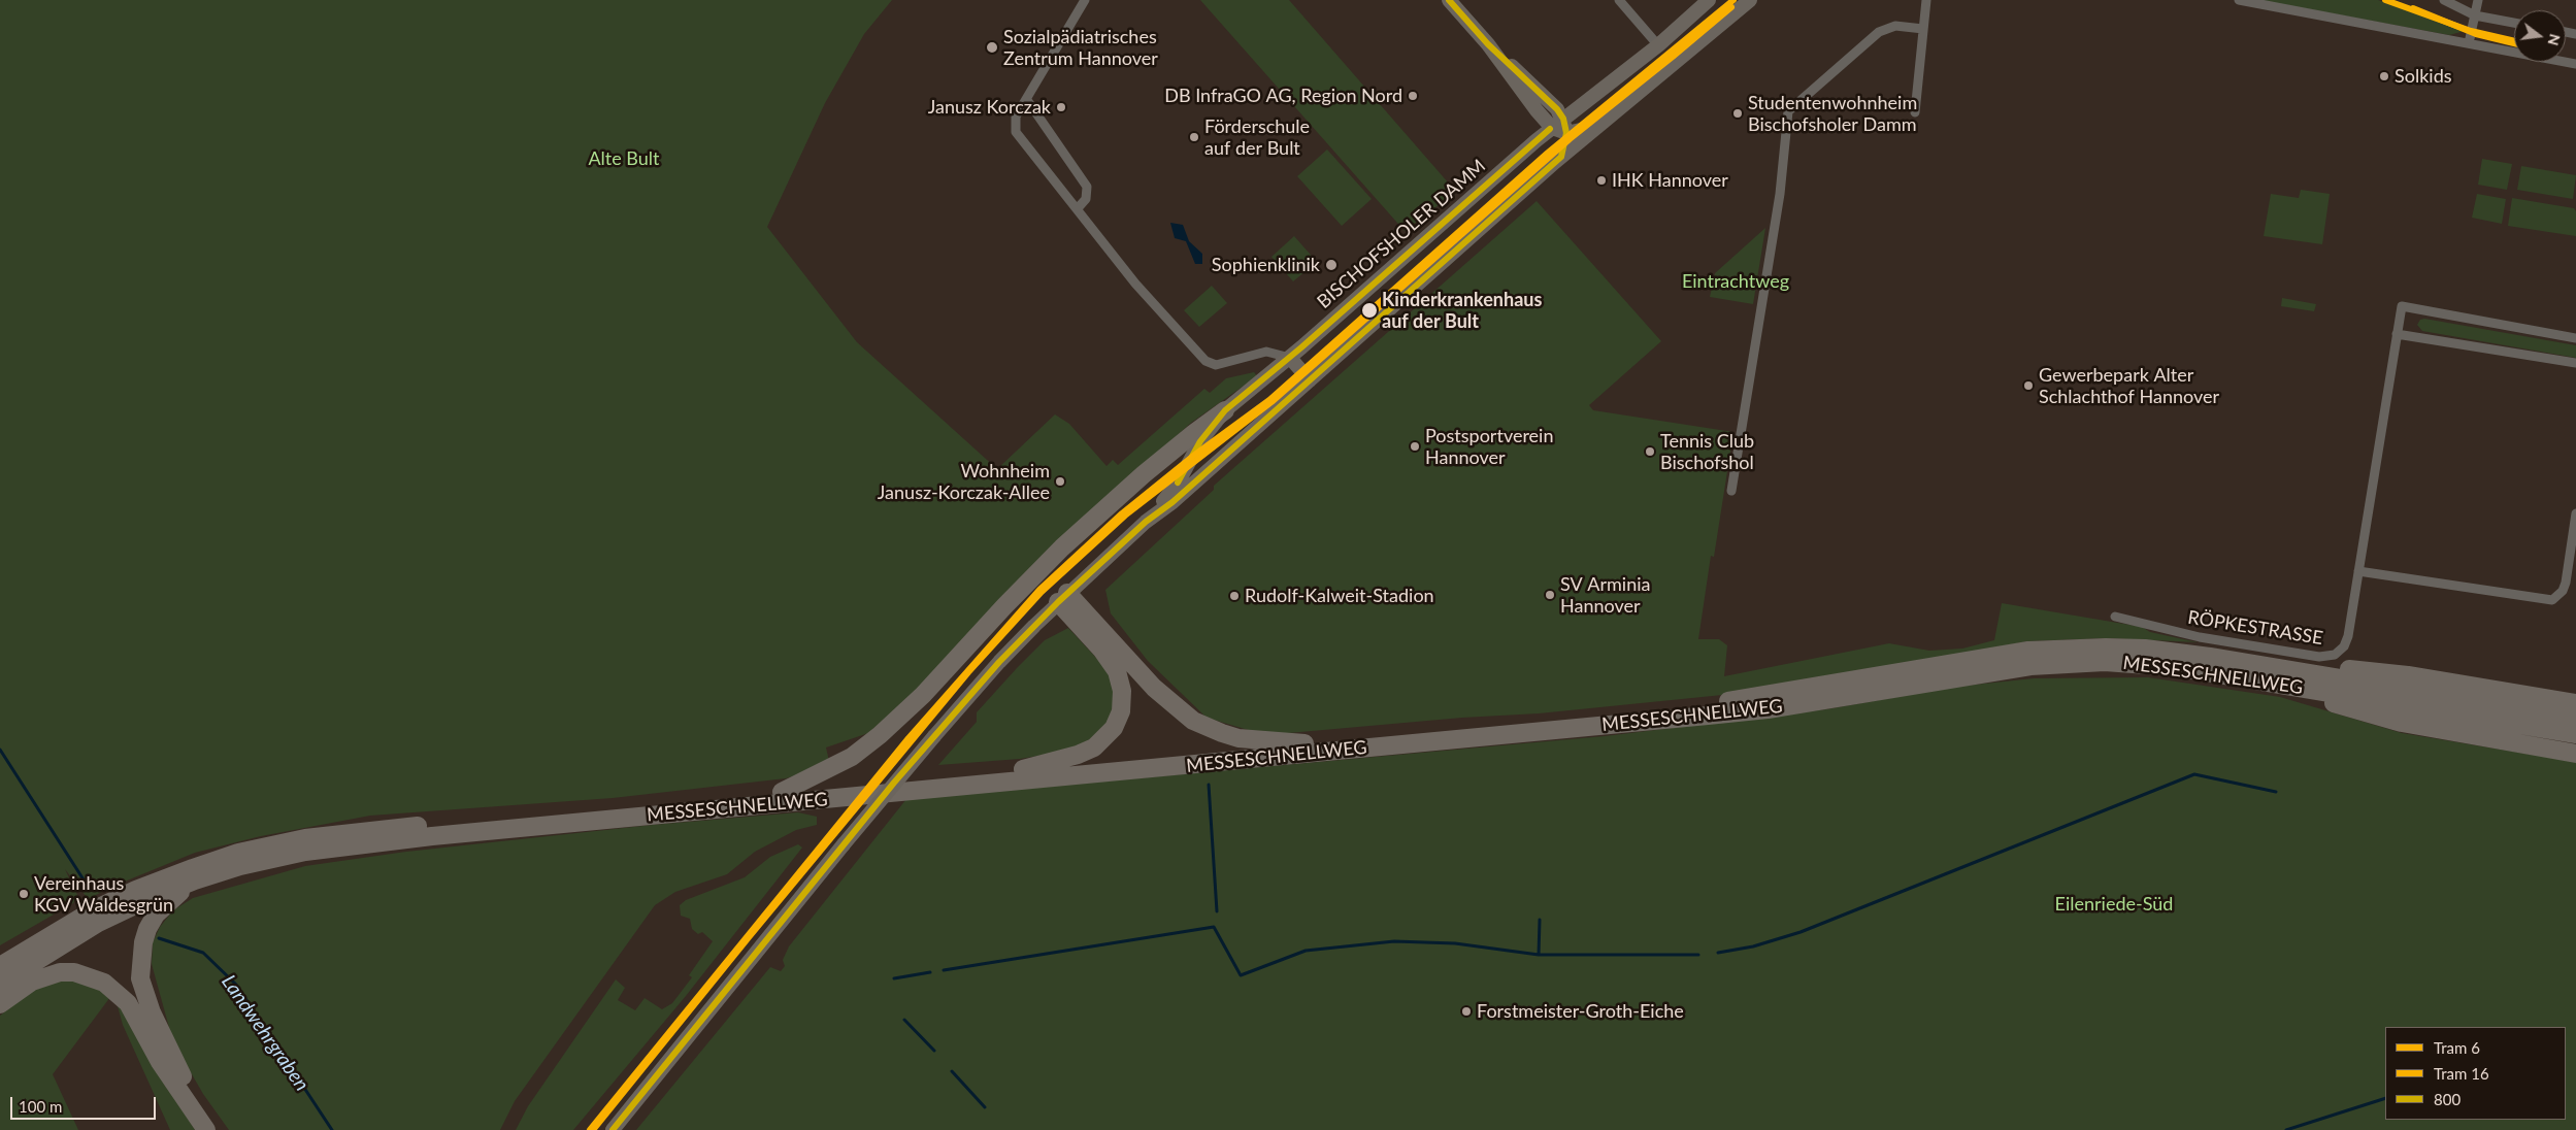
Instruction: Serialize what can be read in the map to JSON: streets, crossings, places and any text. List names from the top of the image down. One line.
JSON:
{"streets":{"highway":["MESSESCHNELLWEG"],"main road":["BISCHOFSHOLER DAMM"],"street":["RÖPKESTRASSE"]},"water":["Landwehrgraben"],"parks":["Alte Bult","Eintrachtweg","Eilenriede-Süd"],"places":["Sozialpädiatrisches Zentrum Hannover","Solkids","DB InfraGO AG, Region Nord","Janusz Korczak","Studentenwohnheim Bischofsholer Damm","Förderschule auf der Bult","IHK Hannover","Sophienklinik","Kinderkrankenhaus auf der Bult","Gewerbepark Alter Schlachthof Hannover","Postsportverein Hannover","Tennis Club Bischofshol","Wohnheim Janusz-Korczak-Allee","SV Arminia Hannover","Rudolf-Kalweit-Stadion","Vereinhaus KGV Waldesgrün","Forstmeister-Groth-Eiche"],"lines":["tram line 6","transit line 800","tram line 16"],"legend":["Tram 6","Tram 16","800"],"scale_bar":"100 m","north":"right"}
